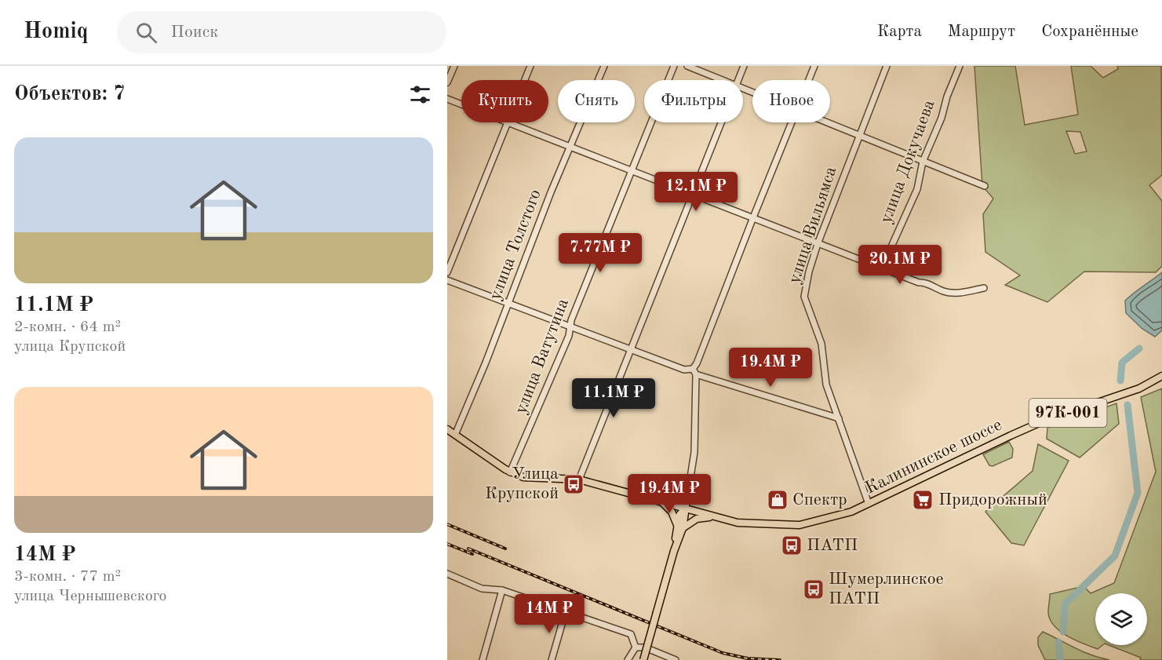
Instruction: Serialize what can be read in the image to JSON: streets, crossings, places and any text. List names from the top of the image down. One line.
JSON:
{"streets":{"main road":["97К-001","Калининское шоссе"],"street":["улица Докучаева","улица Вильямса","улица Толстого","улица Ватутина"]},"crossings":[["улица Вильямса","Калининское шоссе"],["улица Ватутина","Калининское шоссе"],["97К-001","Калининское шоссе"]],"places":{"bus stop":["Улица Крупской","ПАТП","Шумерлинское ПАТП"],"shop":["Спектр"],"supermarket":["Придорожный"]},"page":{"header":"Homiq","search":"Поиск","nav":["Карта","Маршрут","Сохранённые"],"heading":"Объектов: 7","chip":["Купить","Снять","Фильтры","Новое"],"list":[{"name":"11.1M ₽","note":"2-комн. · 64 m² · улица Крупской"},{"name":"14M ₽","note":"3-комн. · 77 m² · улица Чернышевского"}],"price":["12.1M ₽","7.77M ₽","20.1M ₽","19.4M ₽","11.1M ₽","19.4M ₽","14M ₽"]}}
